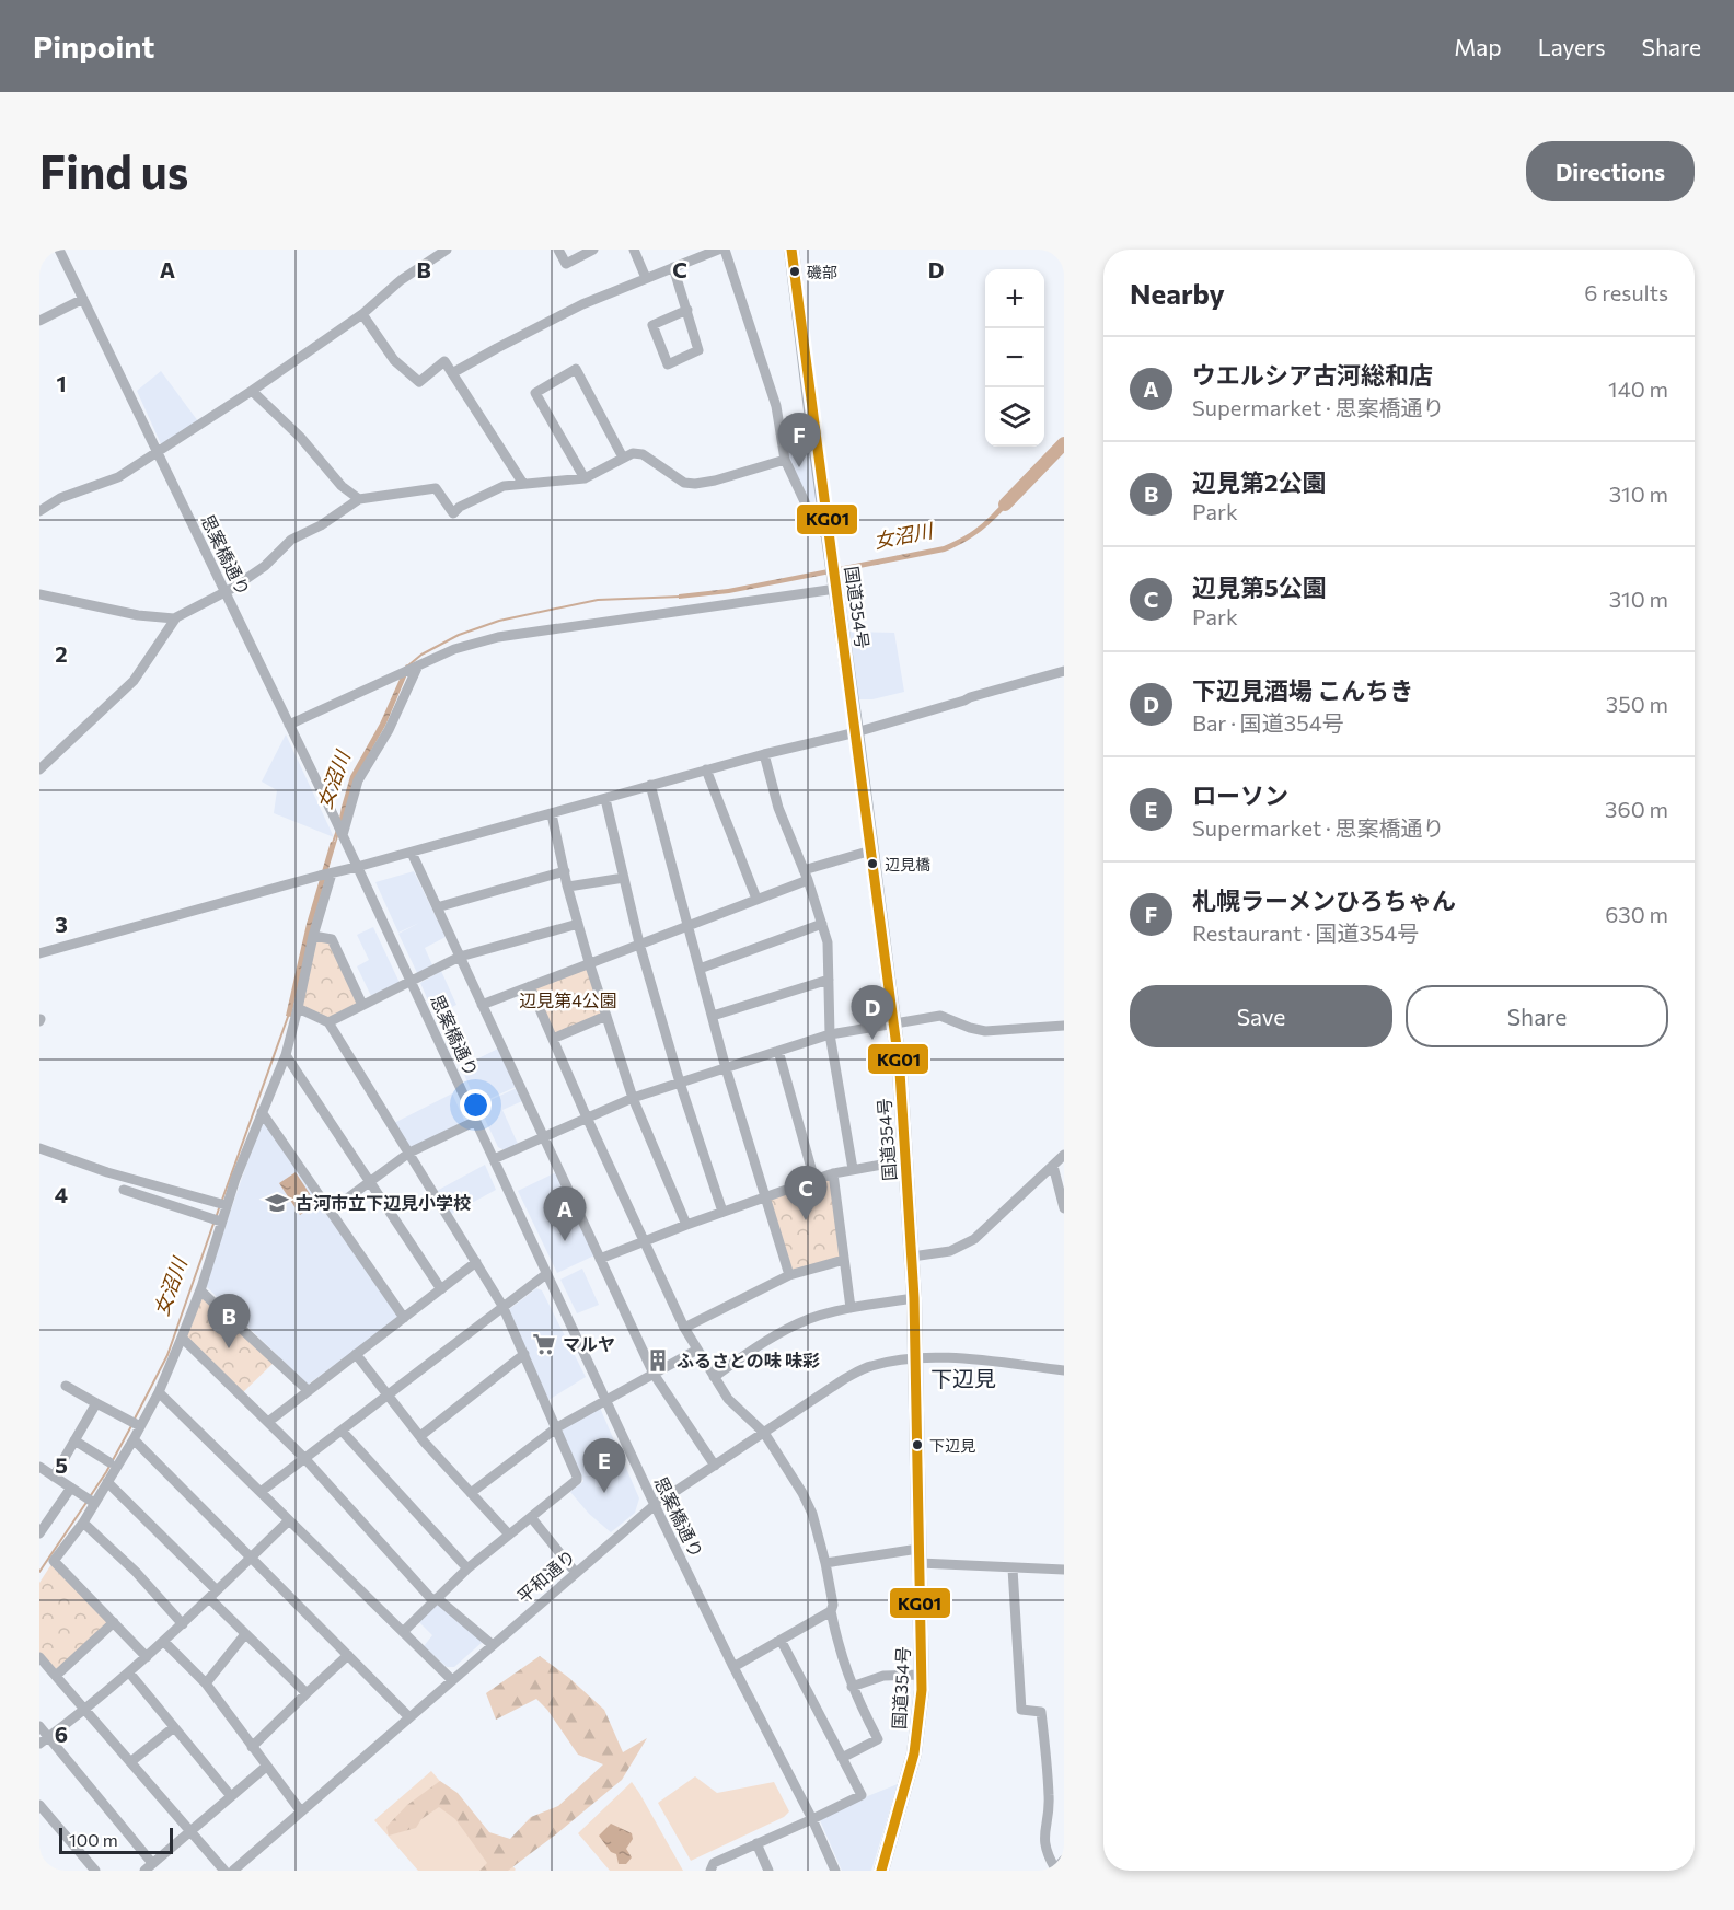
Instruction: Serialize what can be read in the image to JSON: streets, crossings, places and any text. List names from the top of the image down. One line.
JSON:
{"streets":{"highway":["国道354号"],"street":["思案橋通り","平和通り"]},"crossings":[["思案橋通り","平和通り"],["国道354号","平和通り"]],"districts":["下辺見"],"water":["女沼川"],"parks":["辺見第4公園"],"places":{"other":["磯部","辺見橋","下辺見"],"school or university":["古河市立下辺見小学校"],"supermarket":["マルヤ"],"building":["ふるさとの味 味彩"]},"lines":["transit line KG01"],"scale_bar":"100 m","page":{"header":"Pinpoint","nav":["Map","Layers","Share"],"buttons":["Directions",["Save","Share"]],"title":"Find us","heading":["Nearby","6 results"],"map_buttons":["+","−"],"list":[{"mark":"A","name":"ウエルシア古河総和店","note":"Supermarket · 思案橋通り","value":"140 m"},{"mark":"B","name":"辺見第2公園","note":"Park","value":"310 m"},{"mark":"C","name":"辺見第5公園","note":"Park","value":"310 m"},{"mark":"D","name":"下辺見酒場 こんちき","note":"Bar · 国道354号","value":"350 m"},{"mark":"E","name":"ローソン","note":"Supermarket · 思案橋通り","value":"360 m"},{"mark":"F","name":"札幌ラーメンひろちゃん","note":"Restaurant · 国道354号","value":"630 m"}],"pins":["F","D","C","A","B","E"],"scale":"100 m"},"grid":{"columns":["A","B","C","D"],"rows":["1","2","3","4","5","6"]}}
